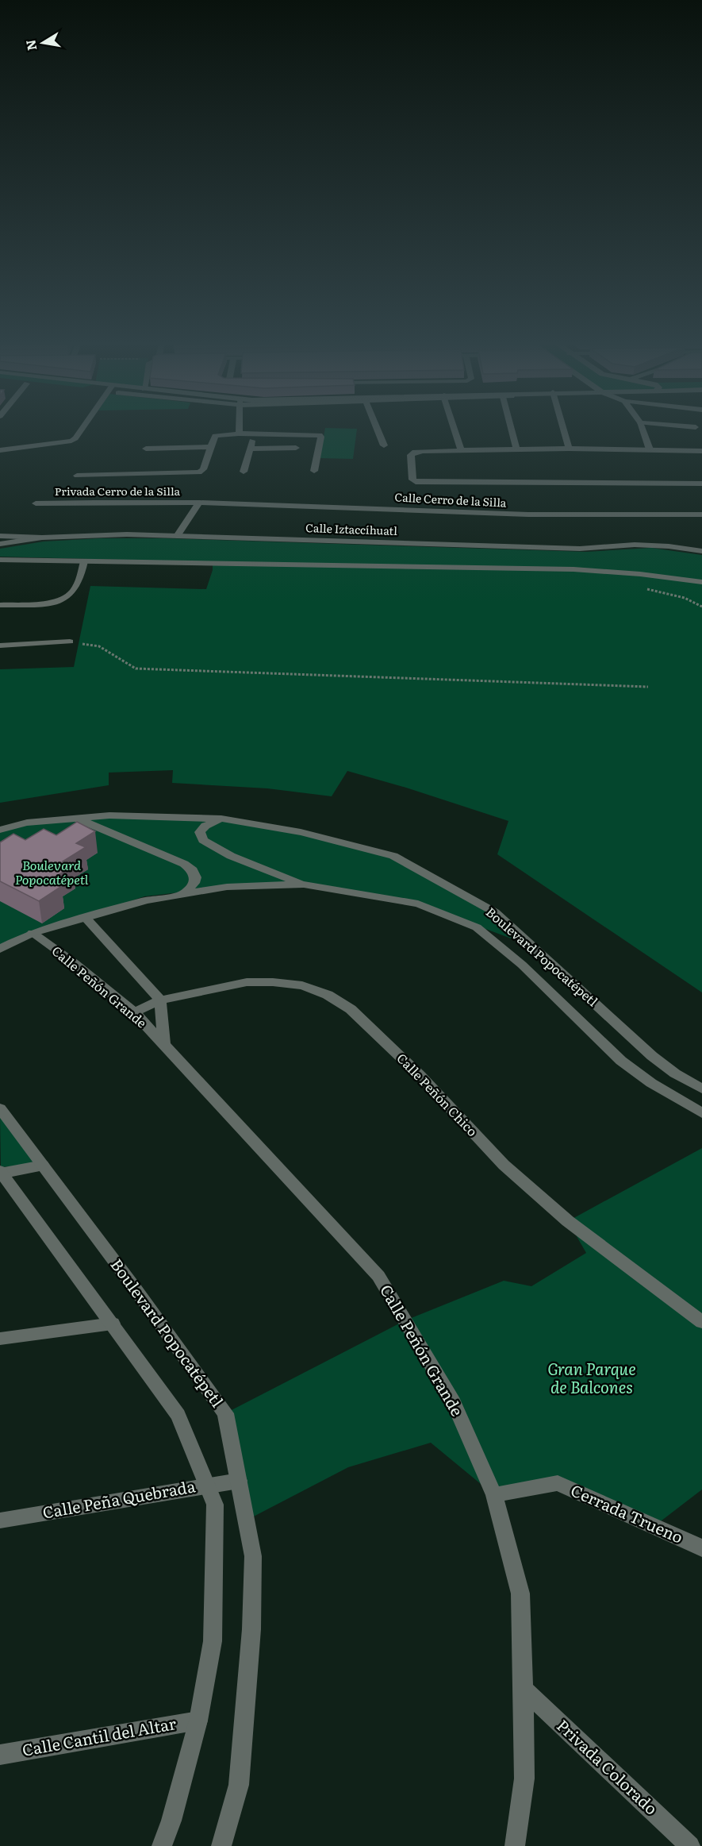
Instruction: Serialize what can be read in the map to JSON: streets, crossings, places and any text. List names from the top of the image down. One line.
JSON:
{"streets":{"street":["Privada Cerro de la Silla","Calle Cerro de la Silla","Calle Iztaccíhuatl","Boulevard Popocatépetl","Calle Peñón Grande","Calle Peñón Chico","Calle Peña Quebrada","Cerrada Trueno","Calle Cantil del Altar","Privada Colorado"]},"crossings":[["Privada Cerro de la Silla","Calle Cerro de la Silla"],["Boulevard Popocatépetl","Calle Peñón Grande"],["Boulevard Popocatépetl","Calle Peña Quebrada"],["Calle Peñón Grande","Calle Peñón Chico"],["Calle Peñón Grande","Cerrada Trueno"],["Calle Peñón Grande","Privada Colorado"]],"parks":["Boulevard Popocatépetl","Gran Parque de Balcones"],"north":"left"}
